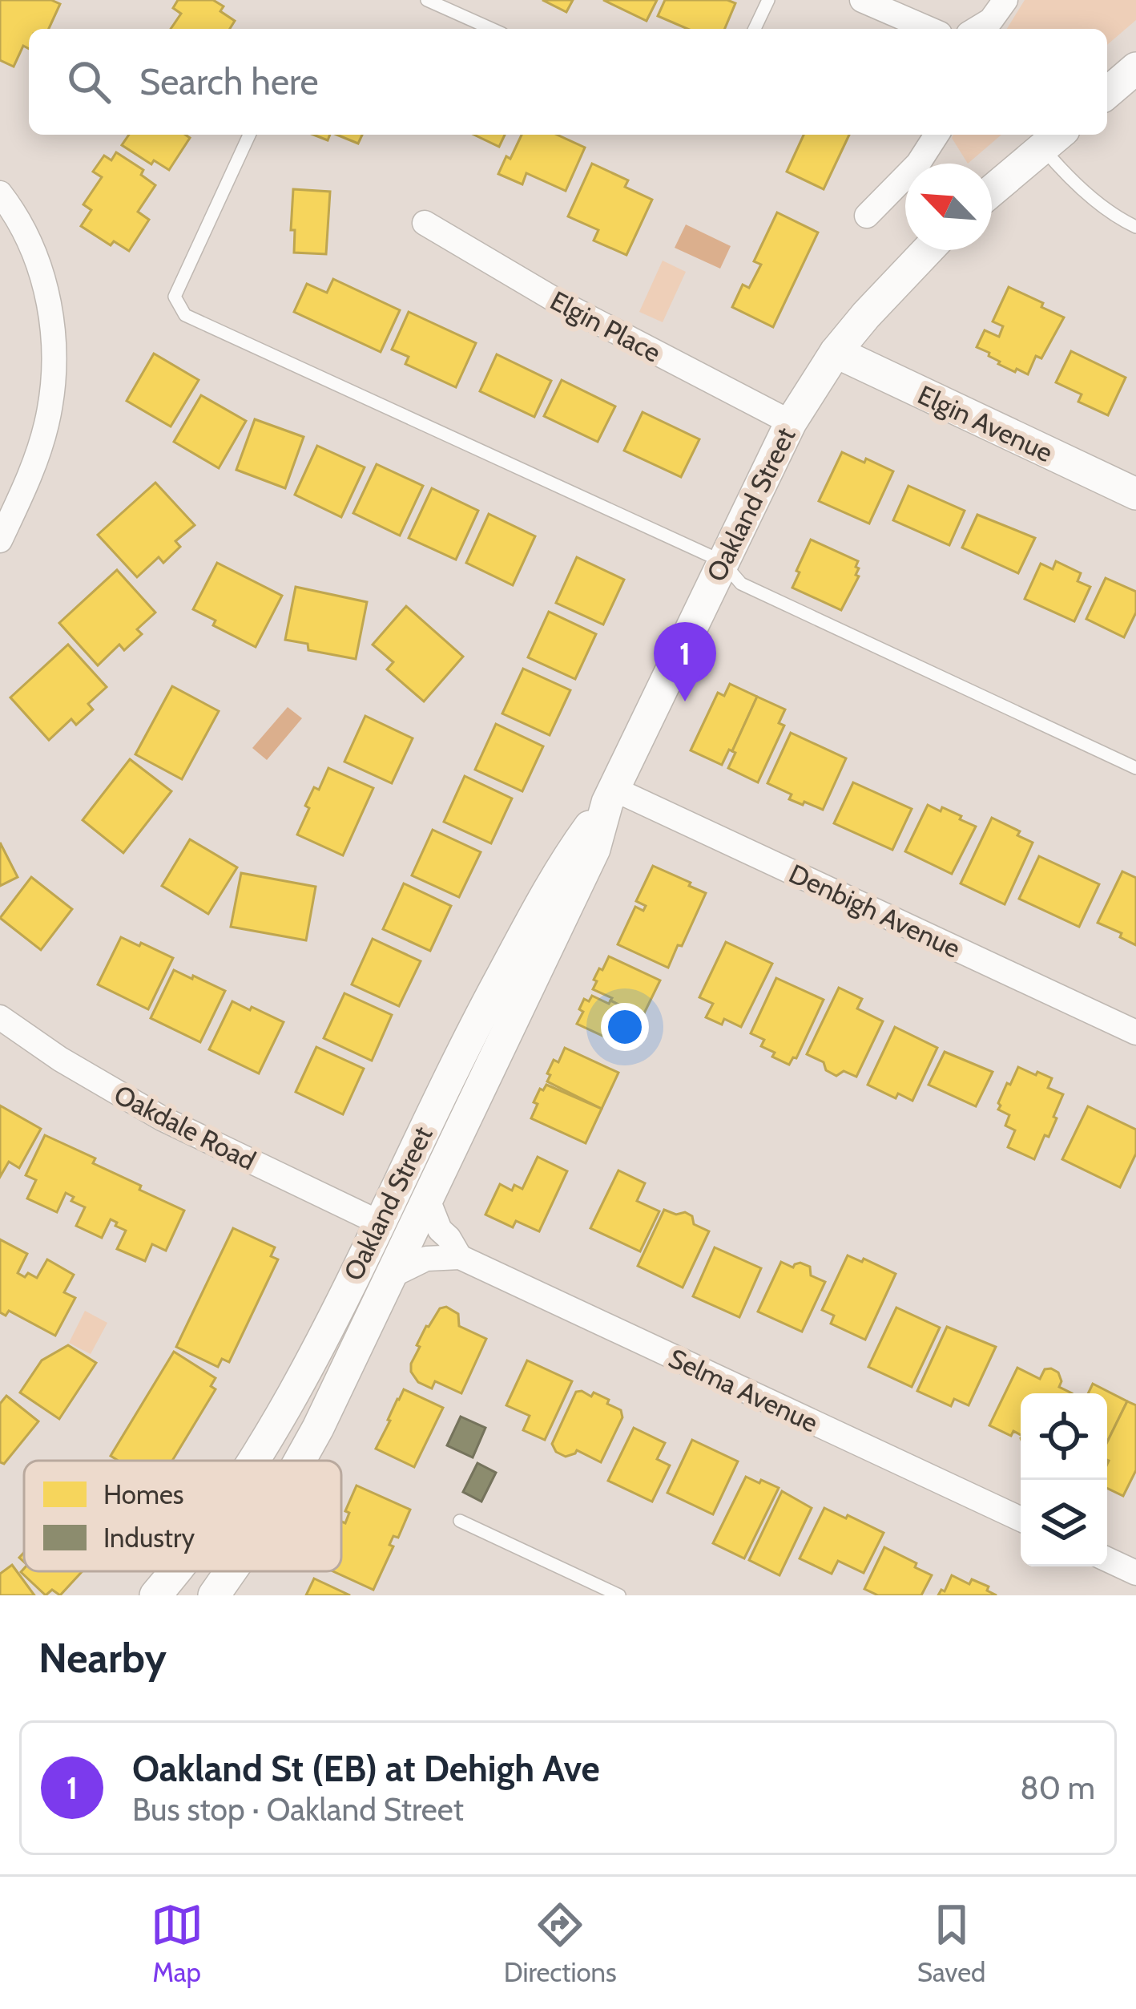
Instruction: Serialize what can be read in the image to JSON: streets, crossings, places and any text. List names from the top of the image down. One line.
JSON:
{"streets":{"street":["Elgin Place","Elgin Avenue","Oakland Street","Denbigh Avenue","Oakdale Road","Selma Avenue"]},"crossings":[["Elgin Place","Oakland Street"],["Elgin Avenue","Oakland Street"],["Oakland Street","Denbigh Avenue"],["Oakland Street","Oakdale Road"]],"legend":["Homes","Industry"],"north":"top left","page":{"search":"Search here","pins":"1","heading":"Nearby","list":[{"mark":"1","name":"Oakland St (EB) at Dehigh Ave","note":"Bus stop · Oakland Street","value":"80 m"}],"nav":["Map","Directions","Saved"]}}
